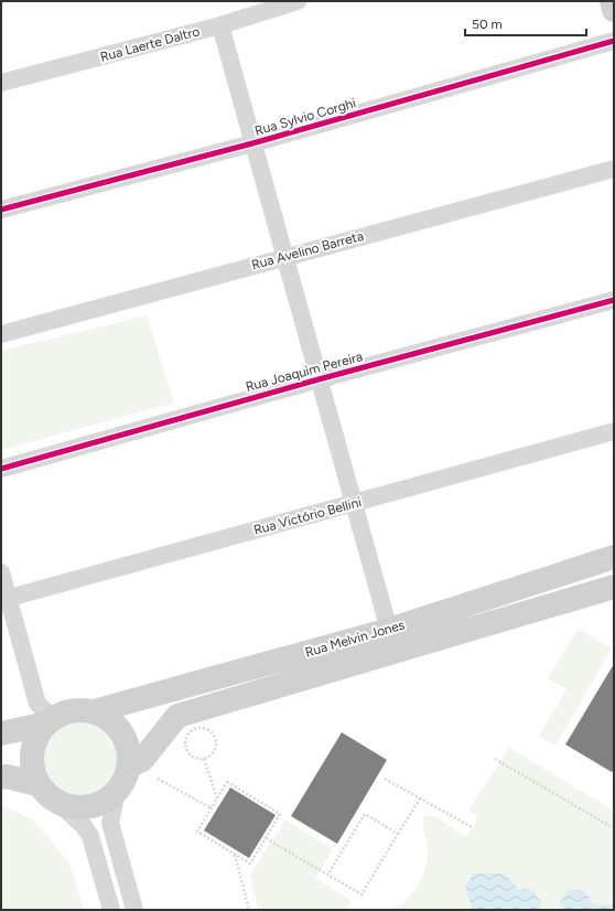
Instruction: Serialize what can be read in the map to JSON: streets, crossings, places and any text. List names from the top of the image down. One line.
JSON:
{"streets":{"street":["Rua Laerte Daltro","Rua Sylvio Corghi","Rua Avelino Barreta","Rua Joaquim Pereira","Rua Victório Bellini","Rua Melvin Jones"]},"scale_bar":"50 m"}
